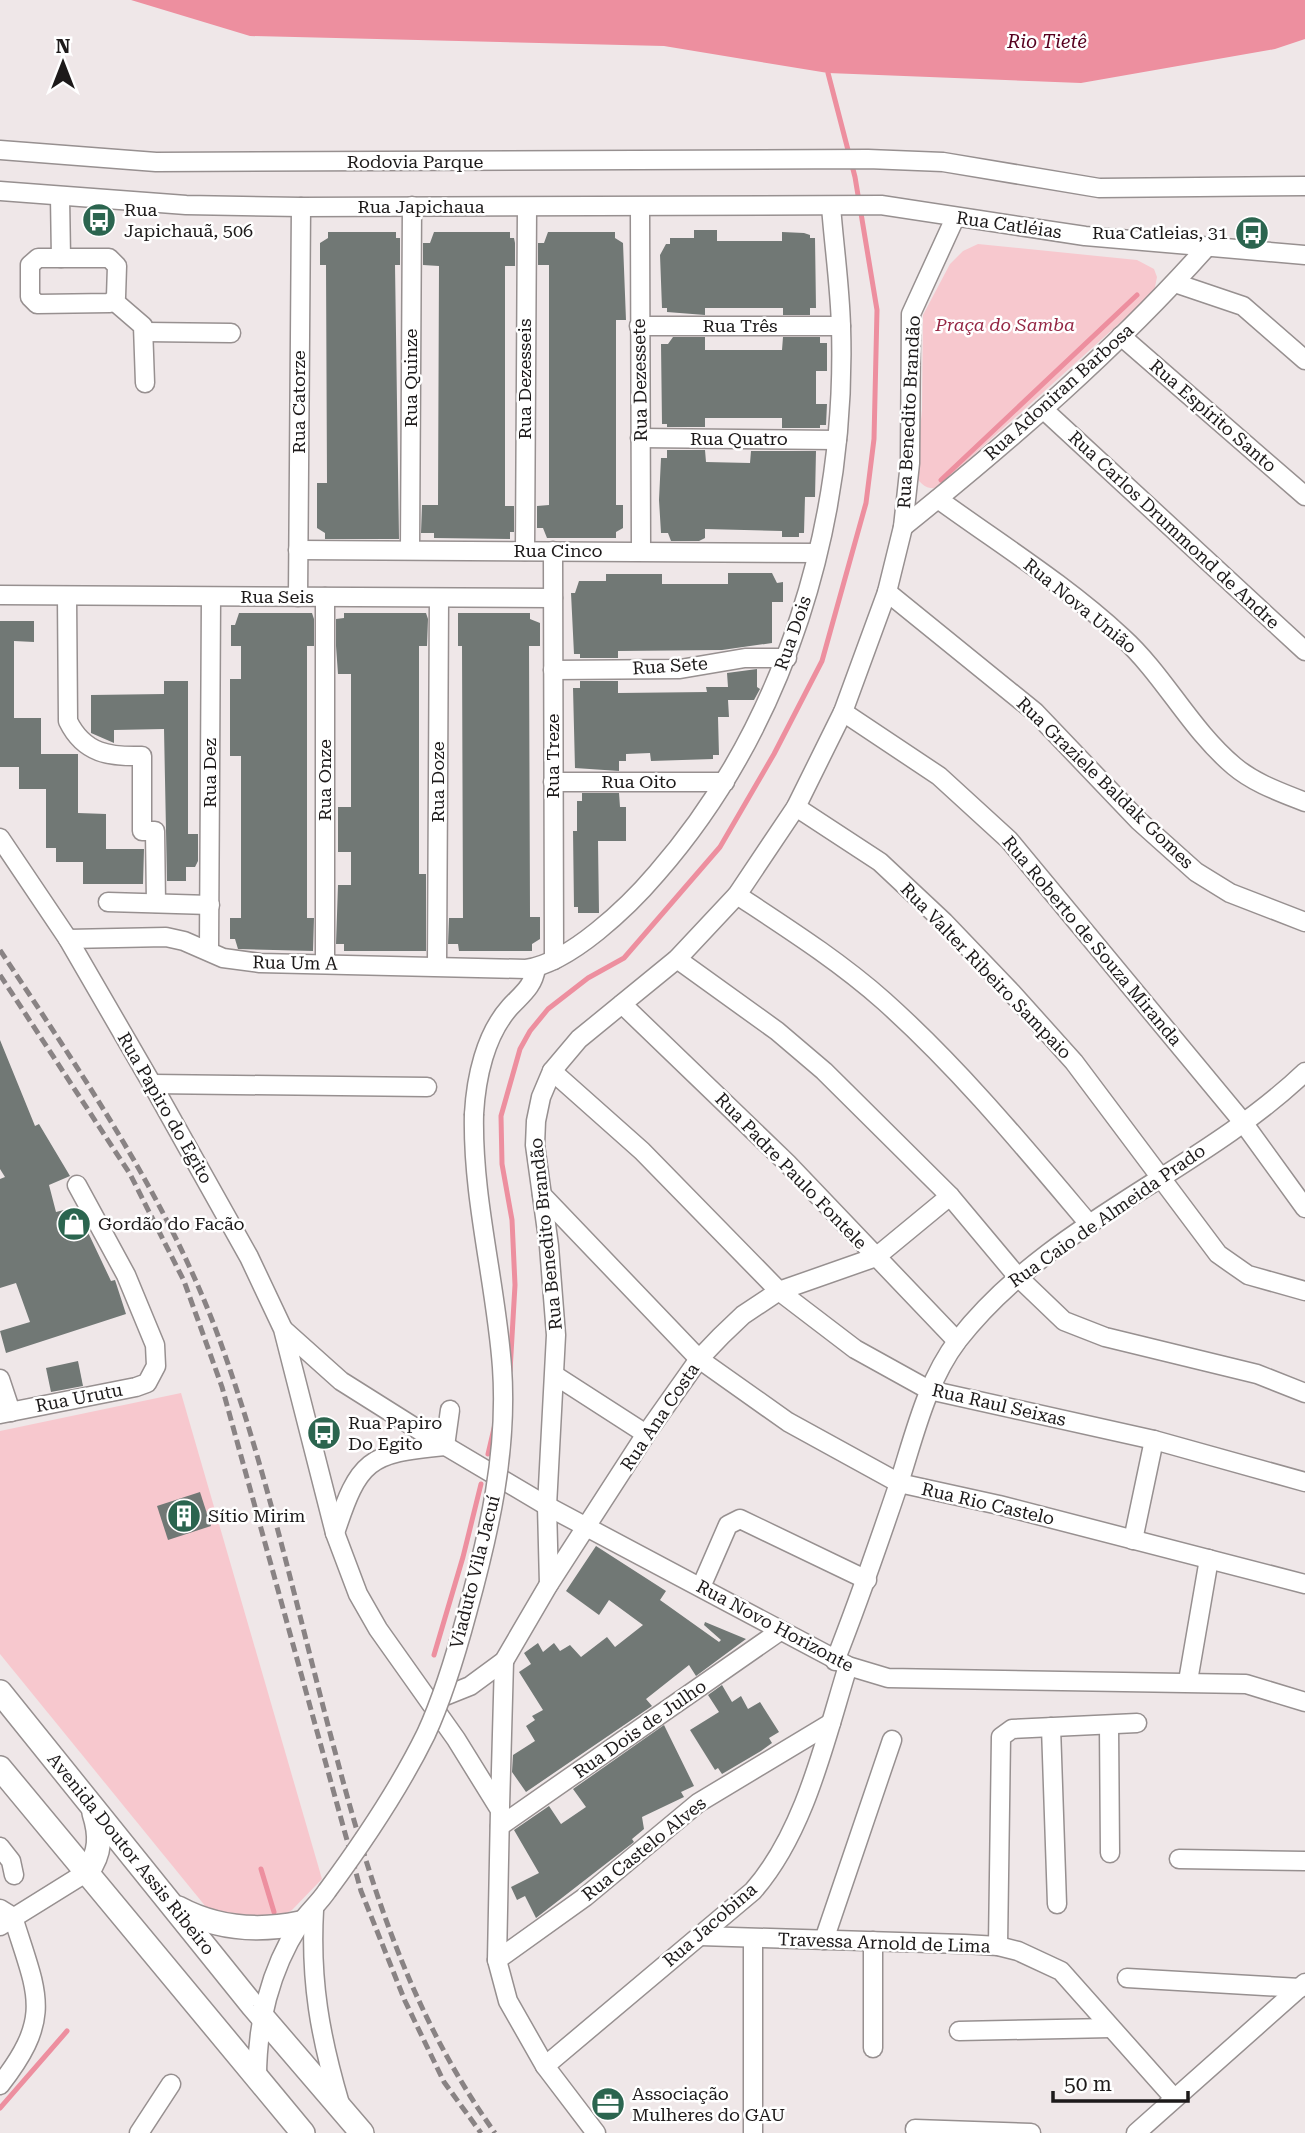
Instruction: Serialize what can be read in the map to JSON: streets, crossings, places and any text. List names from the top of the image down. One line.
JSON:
{"streets":{"main road":["Avenida Doutor Assis Ribeiro"],"street":["Rodovia Parque","Rua Japichaua","Rua Catléias","Rua Três","Rua Quinze","Rua Dezesseis","Rua Dezessete","Rua Adoniran Barbosa","Rua Catorze","Rua Benedito Brandão","Rua Espírito Santo","Rua Quatro","Rua Carlos Drummond de Andre","Rua Cinco","Rua Seis","Rua Nova União","Rua Dois","Rua Sete","Rua Treze","Rua Dez","Rua Onze","Rua Doze","Rua Oito","Rua Graziele Baldak Gomes","Rua Roberto de Souza Miranda","Rua Um A","Rua Valter Ribeiro Sampaio","Rua Papiro do Egito","Rua Padre Paulo Fontele","Rua Caio de Almeida Prado","Rua Urutu","Rua Raul Seixas","Rua Ana Costa","Rua Rio Castelo","Viaduto Vila Jacuí","Rua Novo Horizonte","Rua Dois de Julho","Rua Castelo Alves","Rua Jacobina","Travessa Arnold de Lima"]},"crossings":[["Rua Japichaua","Rua Catléias"],["Rua Japichaua","Rua Quinze"],["Rua Japichaua","Rua Dezesseis"],["Rua Japichaua","Rua Dezessete"],["Rua Japichaua","Rua Catorze"],["Rua Japichaua","Rua Dois"],["Rua Catléias","Rua Adoniran Barbosa"],["Rua Catléias","Rua Benedito Brandão"],["Rua Catléias","Rua Dois"],["Rua Três","Rua Dezessete"],["Rua Três","Rua Dois"],["Rua Quinze","Rua Cinco"],["Rua Dezesseis","Rua Cinco"],["Rua Dezessete","Rua Quatro"],["Rua Dezessete","Rua Cinco"],["Rua Adoniran Barbosa","Rua Benedito Brandão"],["Rua Adoniran Barbosa","Rua Espírito Santo"],["Rua Adoniran Barbosa","Rua Carlos Drummond de Andre"],["Rua Adoniran Barbosa","Rua Nova União"],["Rua Catorze","Rua Cinco"],["Rua Catorze","Rua Seis"],["Rua Benedito Brandão","Rua Graziele Baldak Gomes"],["Rua Benedito Brandão","Rua Roberto de Souza Miranda"],["Rua Benedito Brandão","Rua Valter Ribeiro Sampaio"],["Rua Benedito Brandão","Rua Papiro do Egito"],["Rua Benedito Brandão","Rua Padre Paulo Fontele"],["Rua Benedito Brandão","Rua Raul Seixas"],["Rua Benedito Brandão","Rua Ana Costa"],["Rua Benedito Brandão","Rua Rio Castelo"],["Rua Benedito Brandão","Rua Novo Horizonte"],["Rua Quatro","Rua Dois"],["Rua Cinco","Rua Dois"],["Rua Cinco","Rua Treze"],["Rua Seis","Rua Treze"],["Rua Seis","Rua Dez"],["Rua Seis","Rua Onze"],["Rua Seis","Rua Doze"],["Rua Dois","Rua Sete"],["Rua Dois","Rua Treze"],["Rua Dois","Rua Oito"],["Rua Dois","Rua Um A"],["Rua Dois","Viaduto Vila Jacuí"],["Rua Sete","Rua Treze"],["Rua Treze","Rua Oito"],["Rua Dez","Rua Um A"],["Rua Onze","Rua Um A"],["Rua Doze","Rua Um A"],["Rua Roberto de Souza Miranda","Rua Caio de Almeida Prado"],["Rua Um A","Rua Papiro do Egito"],["Rua Um A","Viaduto Vila Jacuí"],["Rua Valter Ribeiro Sampaio","Rua Caio de Almeida Prado"],["Rua Papiro do Egito","Rua Ana Costa"],["Rua Papiro do Egito","Rua Novo Horizonte"],["Rua Papiro do Egito","Rua Dois de Julho"],["Rua Padre Paulo Fontele","Rua Caio de Almeida Prado"],["Rua Padre Paulo Fontele","Rua Ana Costa"],["Rua Caio de Almeida Prado","Rua Raul Seixas"],["Rua Caio de Almeida Prado","Rua Rio Castelo"],["Rua Caio de Almeida Prado","Rua Novo Horizonte"],["Rua Caio de Almeida Prado","Rua Jacobina"],["Rua Raul Seixas","Rua Ana Costa"],["Rua Ana Costa","Rua Rio Castelo"],["Rua Ana Costa","Rua Novo Horizonte"],["Viaduto Vila Jacuí","Avenida Doutor Assis Ribeiro"],["Rua Novo Horizonte","Rua Dois de Julho"],["Rua Novo Horizonte","Rua Jacobina"],["Rua Castelo Alves","Rua Jacobina"],["Rua Jacobina","Travessa Arnold de Lima"]],"water":["Rio Tietê"],"parks":["Praça do Samba"],"places":{"bus stop":["Rua Japichauã, 506","Rua Catleias, 31","Rua Papiro Do Egito"],"shop":["Gordão do Facão"],"building":["Sítio Mirim"],"office":["Associação Mulheres do GAU"]},"scale_bar":"50 m","north":"top"}
